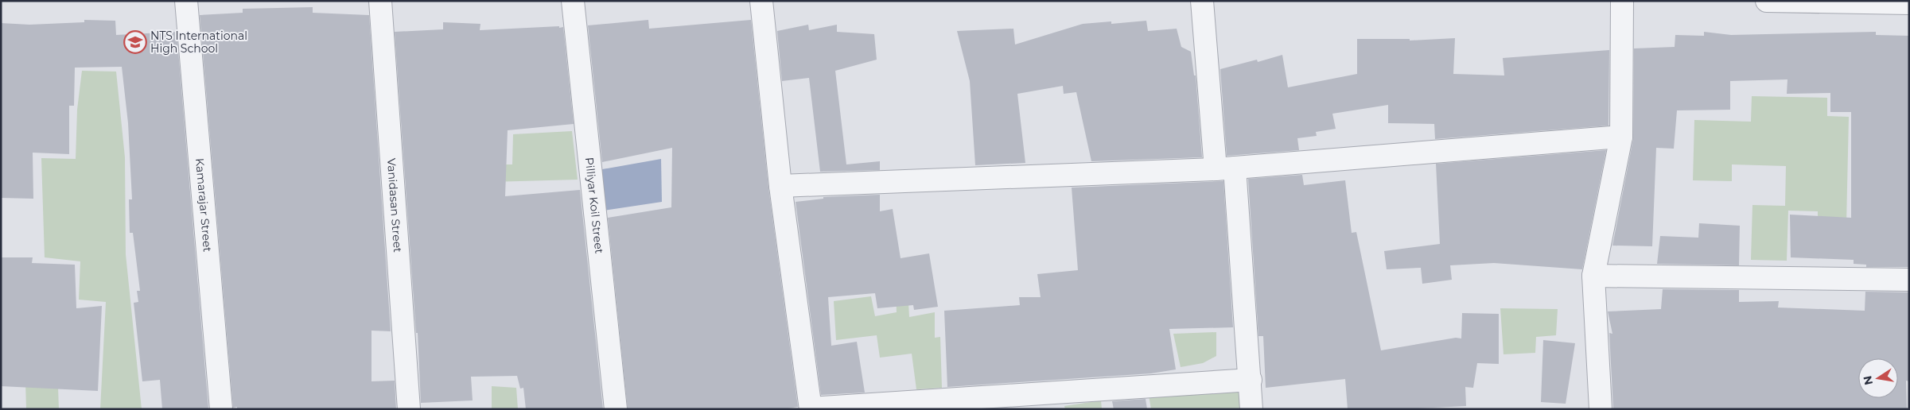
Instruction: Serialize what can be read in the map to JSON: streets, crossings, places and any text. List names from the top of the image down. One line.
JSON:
{"streets":{"street":["Kamarajar Street","Vanidasan Street","Pilliyar Koil Street"]},"places":{"school or university":["NTS International High School"]},"north":"left"}
